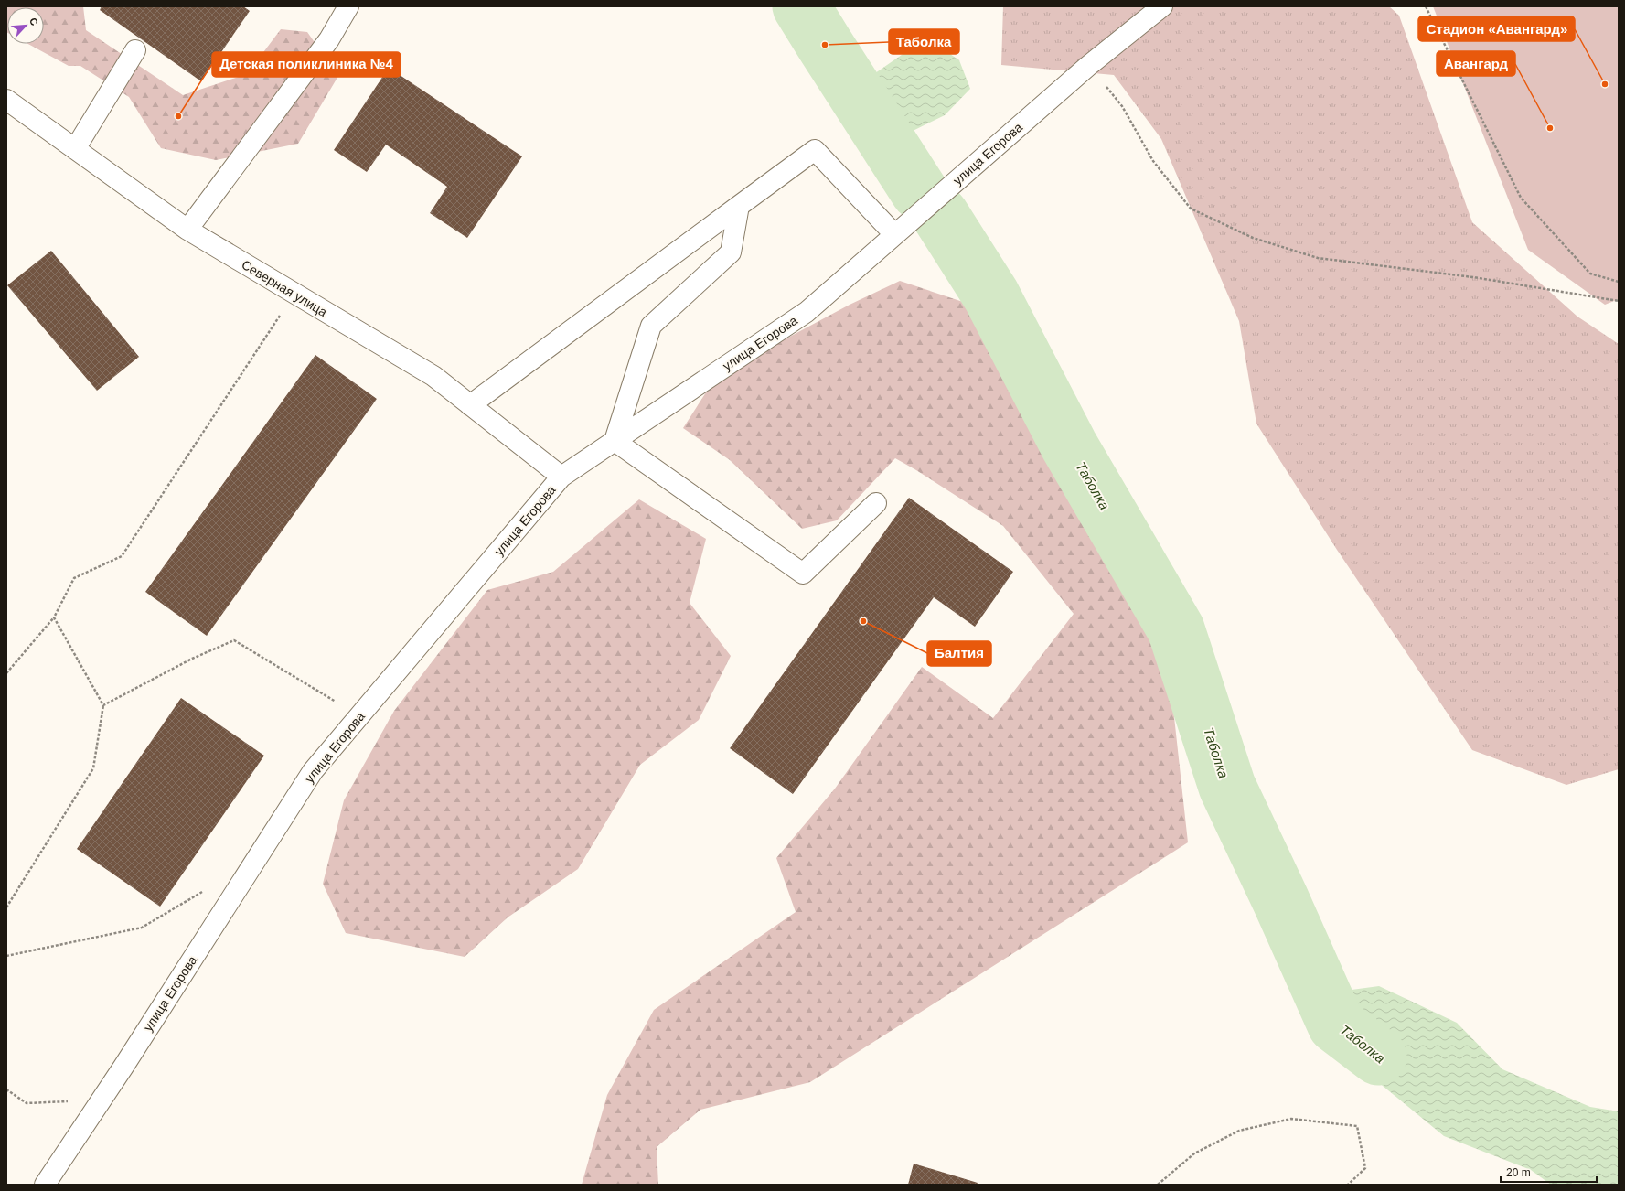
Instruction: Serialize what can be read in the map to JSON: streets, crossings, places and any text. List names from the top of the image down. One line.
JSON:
{"streets":{"street":["улица Егорова","Северная улица"]},"crossings":[["улица Егорова","Северная улица"]],"water":["Таболка"],"places":["Таболка","Стадион «Авангард»","Детская поликлиника №4","Авангард","Балтия"],"scale_bar":"20 m","north":"top right"}
